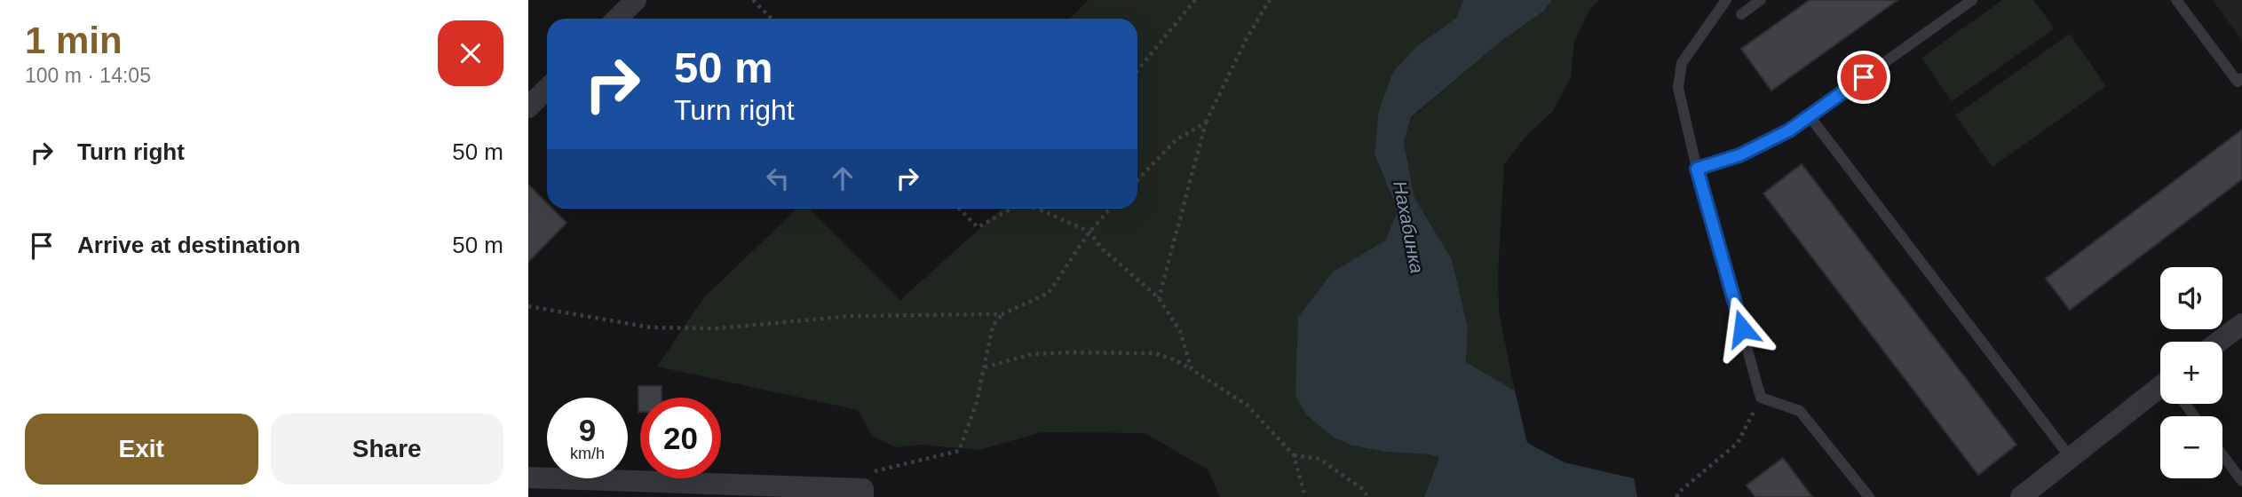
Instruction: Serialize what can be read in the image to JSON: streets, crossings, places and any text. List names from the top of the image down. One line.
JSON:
{"water":["Нахабинка"],"page":{"heading":["1 min","100 m · 14:05"],"turn":["50 m","Turn right"],"list":[{"name":"Turn right","value":"50 m"},{"name":"Arrive at destination","value":"50 m"}],"map_buttons":["+","−"],"speed":"9 km/h","limit":"20","buttons":["Exit","Share"]}}
